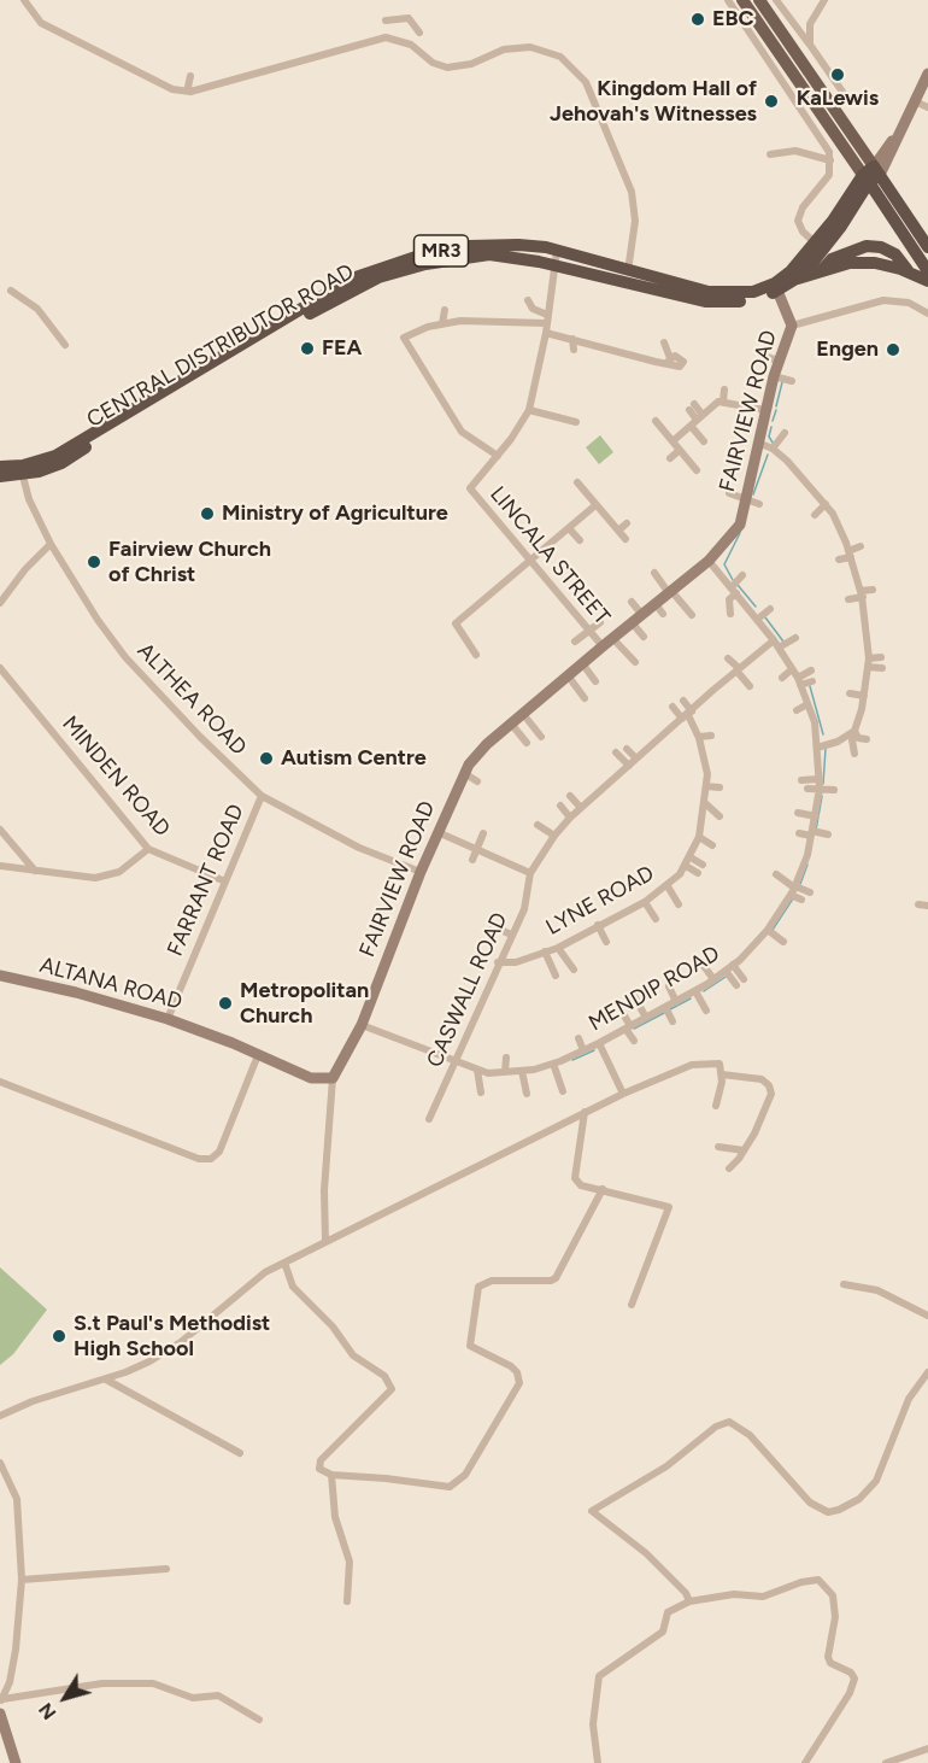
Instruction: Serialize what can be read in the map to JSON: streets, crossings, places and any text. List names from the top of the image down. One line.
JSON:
{"streets":{"highway":["MR3","CENTRAL DISTRIBUTOR ROAD"],"main road":["FAIRVIEW ROAD","ALTANA ROAD"],"street":["LINCALA STREET","ALTHEA ROAD","MINDEN ROAD","FARRANT ROAD","LYNE ROAD","MENDIP ROAD","CASWALL ROAD"]},"crossings":[["CENTRAL DISTRIBUTOR ROAD","FAIRVIEW ROAD"],["CENTRAL DISTRIBUTOR ROAD","LINCALA STREET"],["CENTRAL DISTRIBUTOR ROAD","ALTHEA ROAD"],["FAIRVIEW ROAD","LINCALA STREET"],["FAIRVIEW ROAD","ALTHEA ROAD"],["FAIRVIEW ROAD","ALTANA ROAD"],["FAIRVIEW ROAD","MENDIP ROAD"],["ALTHEA ROAD","FARRANT ROAD"],["MINDEN ROAD","FARRANT ROAD"],["FARRANT ROAD","ALTANA ROAD"],["LYNE ROAD","CASWALL ROAD"],["MENDIP ROAD","CASWALL ROAD"]],"places":["EBC","KaLewis","Kingdom Hall of Jehovah's Witnesses","FEA","Engen","Ministry of Agriculture","Fairview Church of Christ","Autism Centre","Metropolitan Church","S.t Paul's Methodist High School"],"north":"bottom left"}
